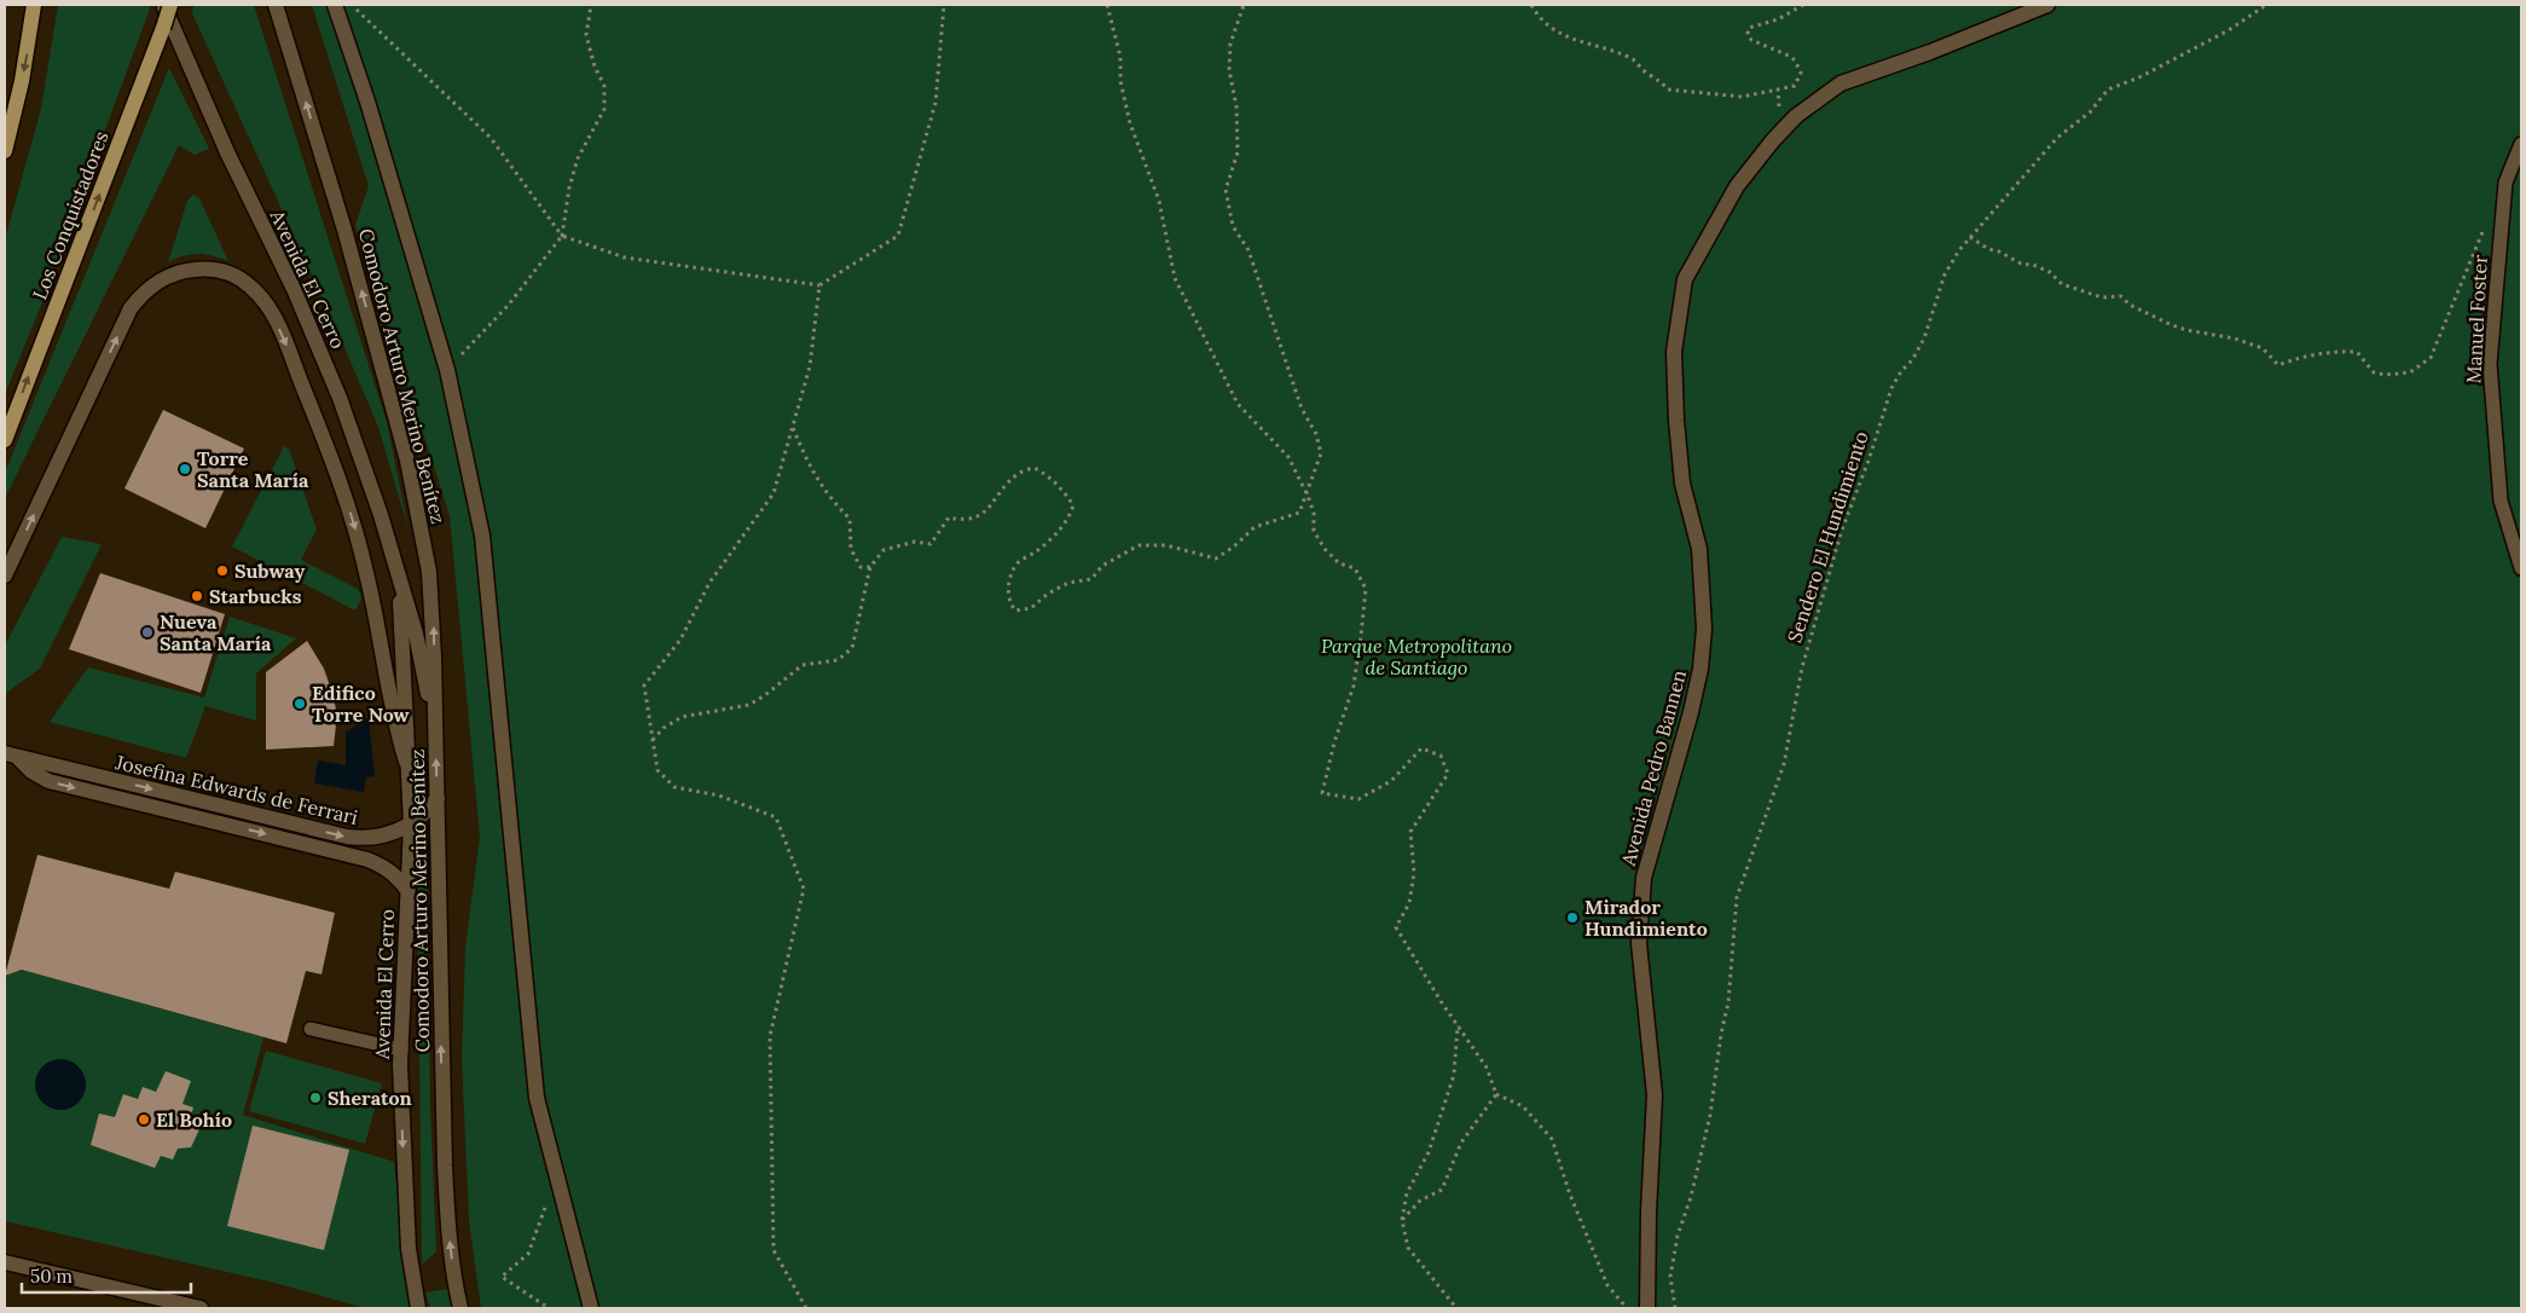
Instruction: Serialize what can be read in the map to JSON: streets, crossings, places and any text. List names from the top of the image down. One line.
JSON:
{"streets":{"main road":["Los Conquistadores"],"street":["Avenida El Cerro","Comodoro Arturo Merino Benítez","Avenida Pedro Bannen","Josefina Edwards de Ferrari"],"lane":["Manuel Foster"],"path":["Sendero El Hundimiento"]},"crossings":[["Avenida El Cerro","Comodoro Arturo Merino Benítez"],["Avenida El Cerro","Josefina Edwards de Ferrari"],["Comodoro Arturo Merino Benítez","Josefina Edwards de Ferrari"]],"one_way":["Josefina Edwards de Ferrari"],"parks":["Parque Metropolitano de Santiago"],"places":["Torre Santa María","Subway","Starbucks","Nueva Santa María","Edifico Torre Now","Mirador Hundimiento","Sheraton","El Bohío"],"scale_bar":"50 m"}
